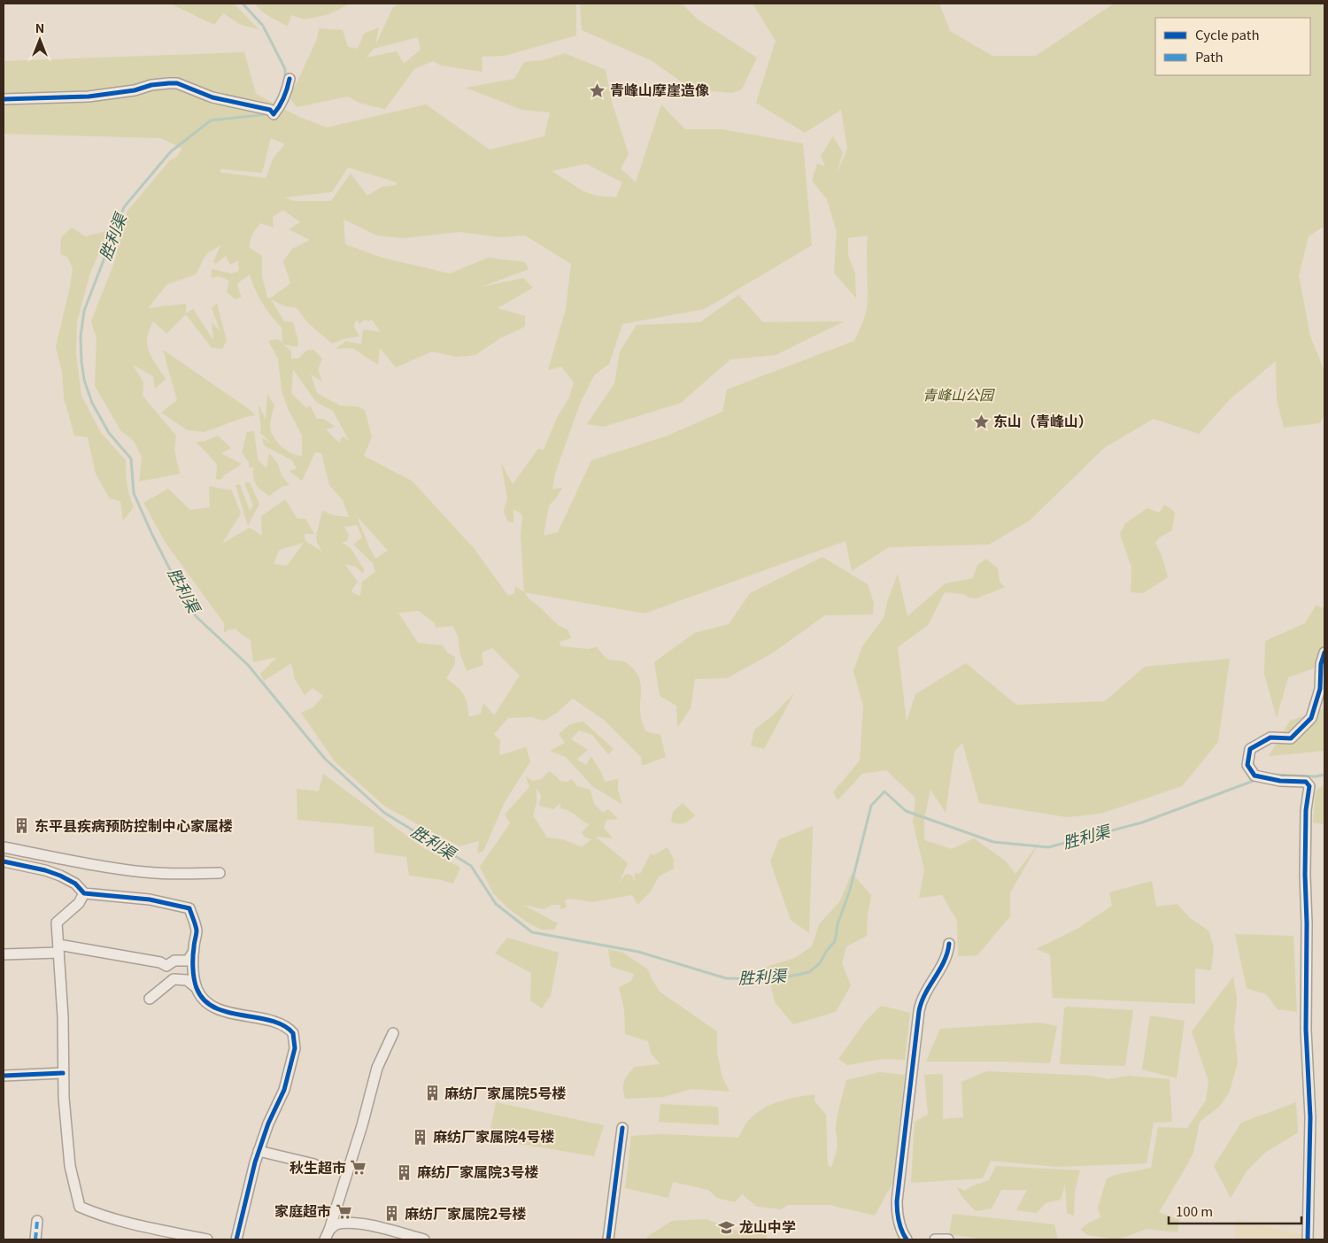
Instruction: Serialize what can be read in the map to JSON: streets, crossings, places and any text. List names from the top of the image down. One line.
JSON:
{"water":["胜利渠"],"parks":["青峰山公园"],"places":{"place":["青峰山摩崖造像","东山（青峰山）"],"building":["东平县疾病预防控制中心家属楼","麻纺厂家属院5号楼","麻纺厂家属院4号楼","麻纺厂家属院3号楼","麻纺厂家属院2号楼"],"supermarket":["秋生超市","家庭超市"],"school or university":["龙山中学"]},"legend":["Cycle path","Path"],"scale_bar":"100 m","north":"top"}
